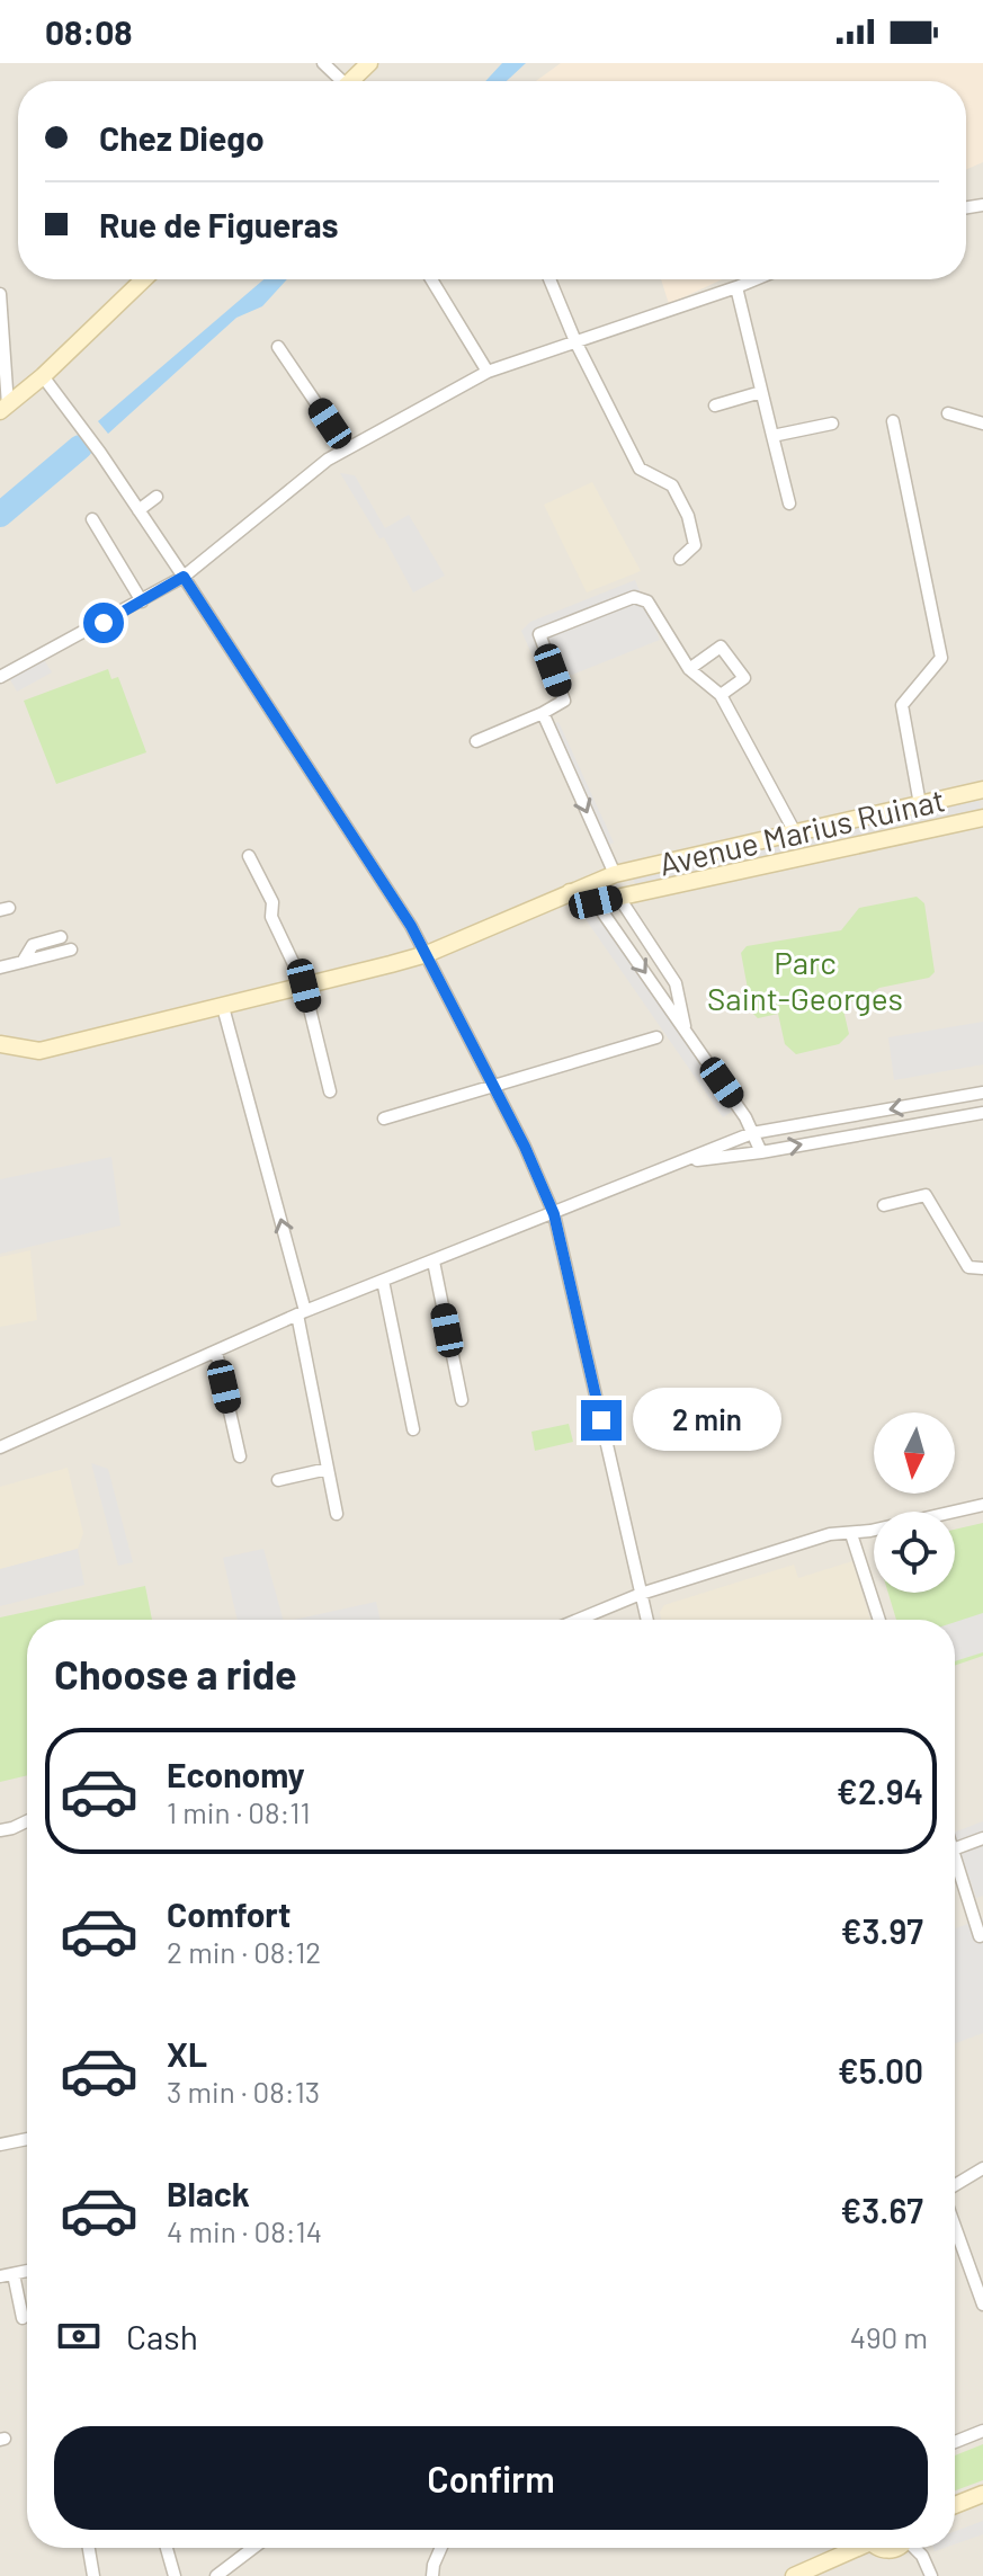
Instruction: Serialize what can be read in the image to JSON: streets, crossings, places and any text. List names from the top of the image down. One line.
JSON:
{"streets":{"street":["Avenue Marius Ruinat"]},"parks":["Parc Saint-Georges"],"north":"bottom","page":{"status":"08:08","banner":["Chez Diego","Rue de Figueras"],"bubble":"2 min","heading":"Choose a ride","list":[{"name":"Economy","note":"1 min · 08:11","value":"€2.94"},{"name":"Comfort","note":"2 min · 08:12","value":"€3.97"},{"name":"XL","note":"3 min · 08:13","value":"€5.00"},{"name":"Black","note":"4 min · 08:14","value":"€3.67"}],"pay":["Cash","490 m"],"buttons":"Confirm"}}
